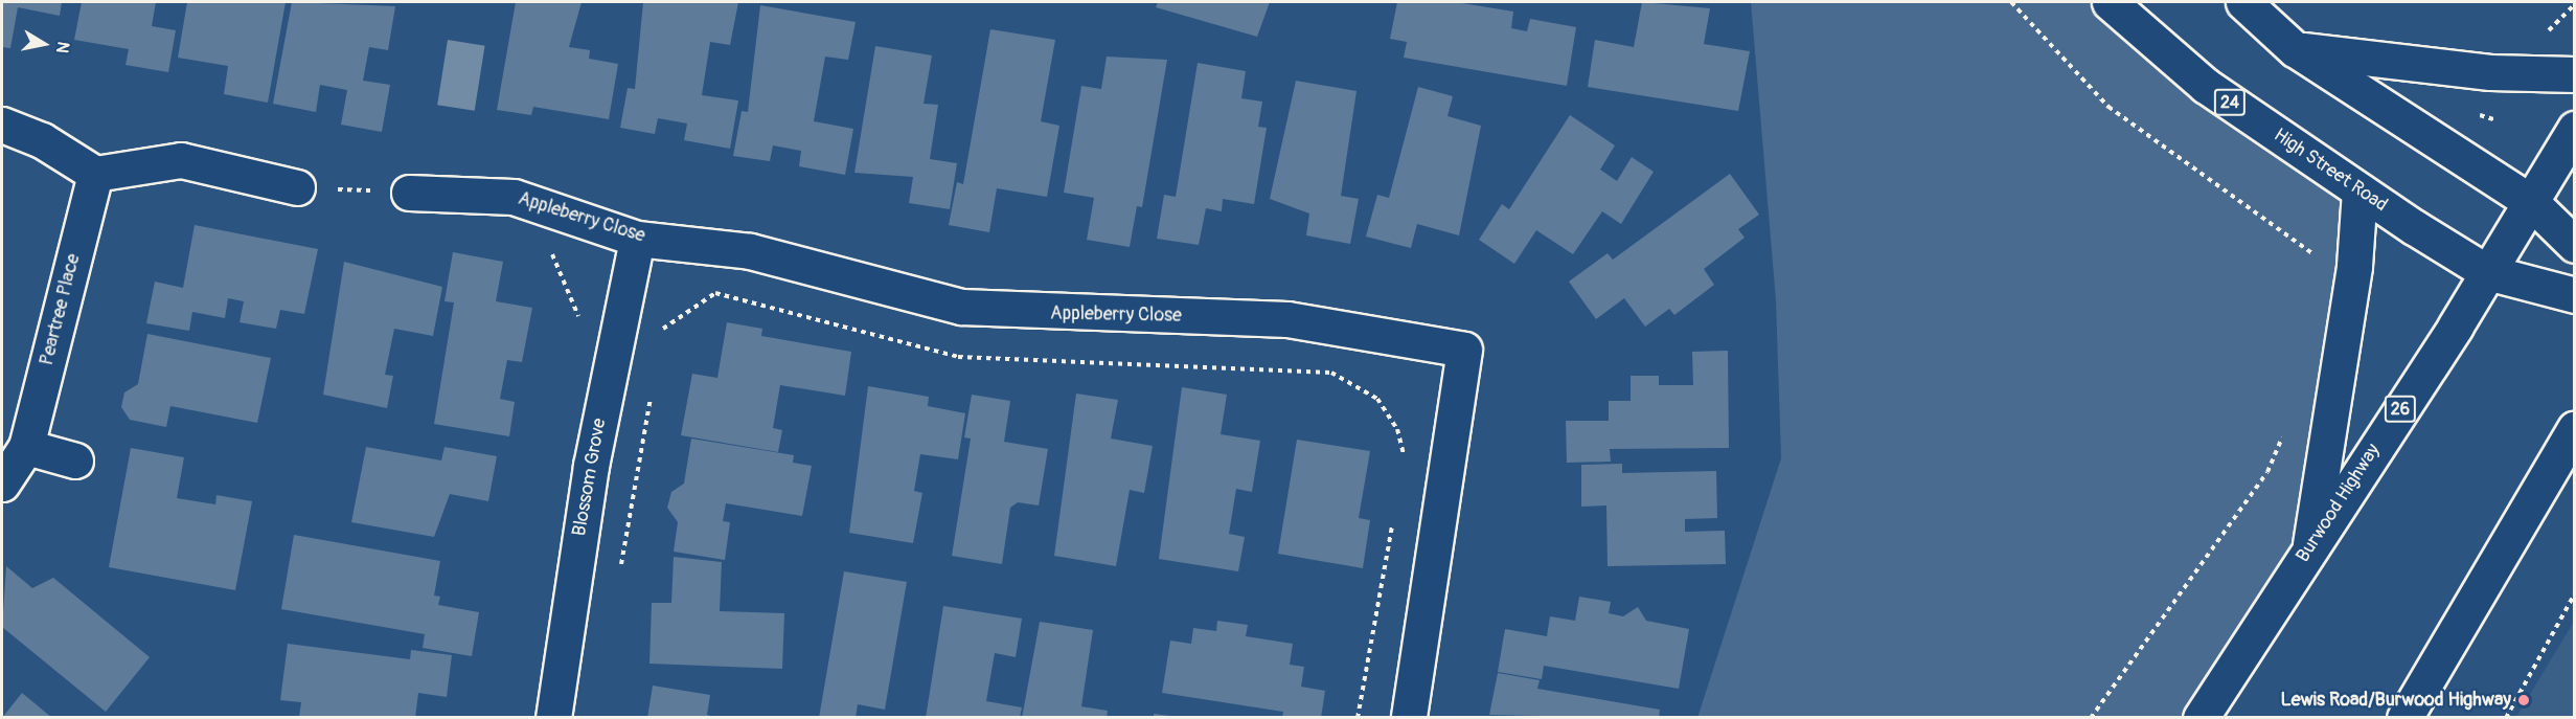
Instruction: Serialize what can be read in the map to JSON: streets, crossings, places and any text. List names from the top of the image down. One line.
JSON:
{"streets":{"main road":["24","High Street Road","Appleberry Close","Peartree Place","26","Blossom Grove","Burwood Highway"]},"crossings":[["High Street Road","Burwood Highway"],["Appleberry Close","Blossom Grove"]],"places":["Lewis Road/Burwood Highway"],"north":"right"}
